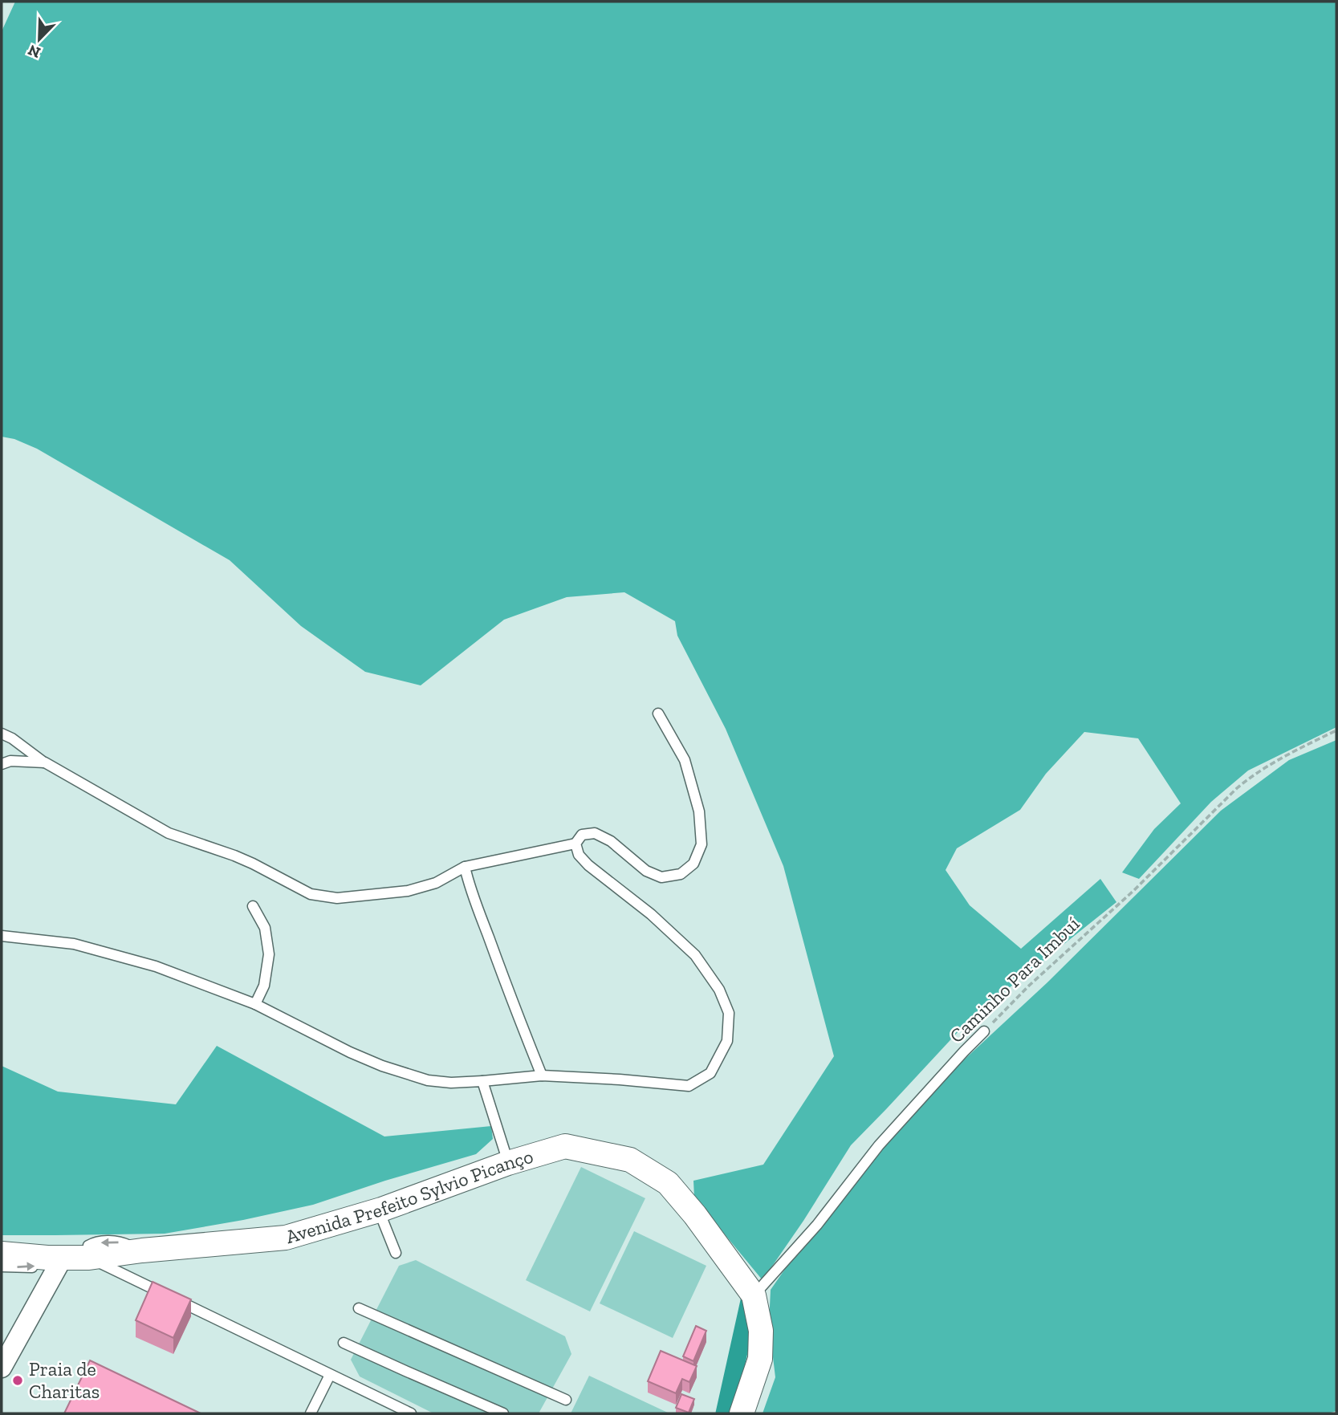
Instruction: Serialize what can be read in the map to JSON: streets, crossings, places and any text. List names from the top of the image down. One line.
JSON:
{"streets":{"street":["Avenida Prefeito Sylvio Picanço"],"lane":["Caminho Para Imbuí"]},"crossings":[["Caminho Para Imbuí","Avenida Prefeito Sylvio Picanço"]],"places":["Praia de Charitas"],"north":"bottom left"}
